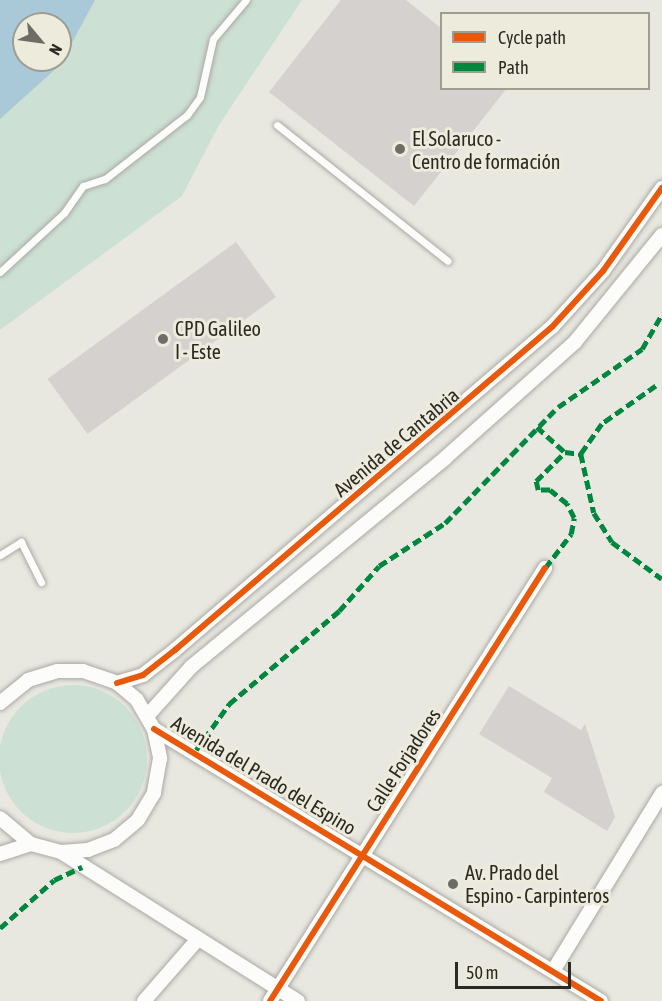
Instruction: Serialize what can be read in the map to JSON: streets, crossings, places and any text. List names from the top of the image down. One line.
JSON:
{"streets":{"street":["Avenida de Cantabria","Calle Forjadores","Avenida del Prado del Espino"]},"crossings":[["Calle Forjadores","Avenida del Prado del Espino"]],"places":["El Solaruco - Centro de formación","CPD Galileo I - Este","Av. Prado del Espino - Carpinteros"],"legend":["Cycle path","Path"],"scale_bar":"50 m","north":"bottom right"}
